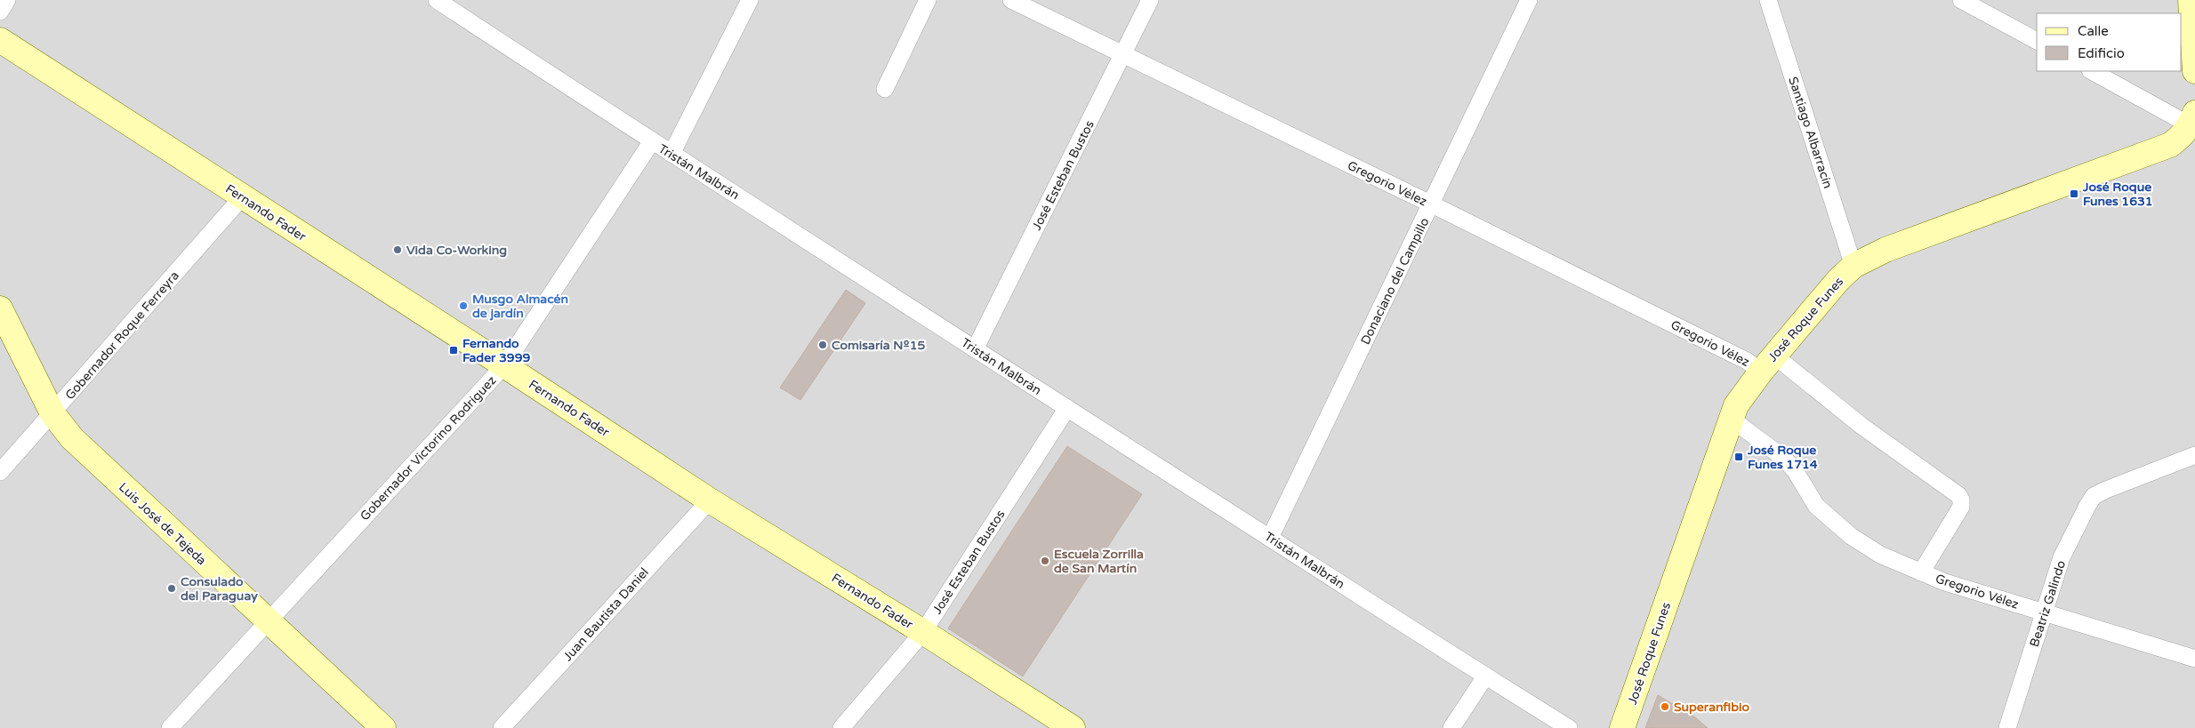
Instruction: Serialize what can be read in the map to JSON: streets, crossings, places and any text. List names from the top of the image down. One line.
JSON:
{"streets":{"main road":["Fernando Fader","José Roque Funes","Luis José de Tejeda"],"street":["Santiago Albarracín","Tristán Malbrán","José Esteban Bustos","Gregorio Vélez","Donaciano del Campillo","Gobernador Roque Ferreyra","Gobernador Victorino Rodríguez","Beatriz Galindo","Juan Bautista Daniel"]},"crossings":[["Santiago Albarracín","José Roque Funes"],["Tristán Malbrán","José Esteban Bustos"],["Tristán Malbrán","Donaciano del Campillo"],["Tristán Malbrán","Gobernador Victorino Rodríguez"],["José Esteban Bustos","Gregorio Vélez"],["José Esteban Bustos","Fernando Fader"],["Gregorio Vélez","Donaciano del Campillo"],["Gregorio Vélez","José Roque Funes"],["Gregorio Vélez","Beatriz Galindo"],["Fernando Fader","Gobernador Roque Ferreyra"],["Fernando Fader","Gobernador Victorino Rodríguez"],["Fernando Fader","Juan Bautista Daniel"],["Gobernador Roque Ferreyra","Luis José de Tejeda"],["Gobernador Victorino Rodríguez","Luis José de Tejeda"]],"places":{"transit":["José Roque Funes 1631","Fernando Fader 3999","José Roque Funes 1714"],"other":["Vida Co-Working","Musgo Almacén de jardín","Comisaría Nº15","Escuela Zorrilla de San Martín","Consulado del Paraguay","Superanfibio"]},"legend":["Calle","Edificio"]}
